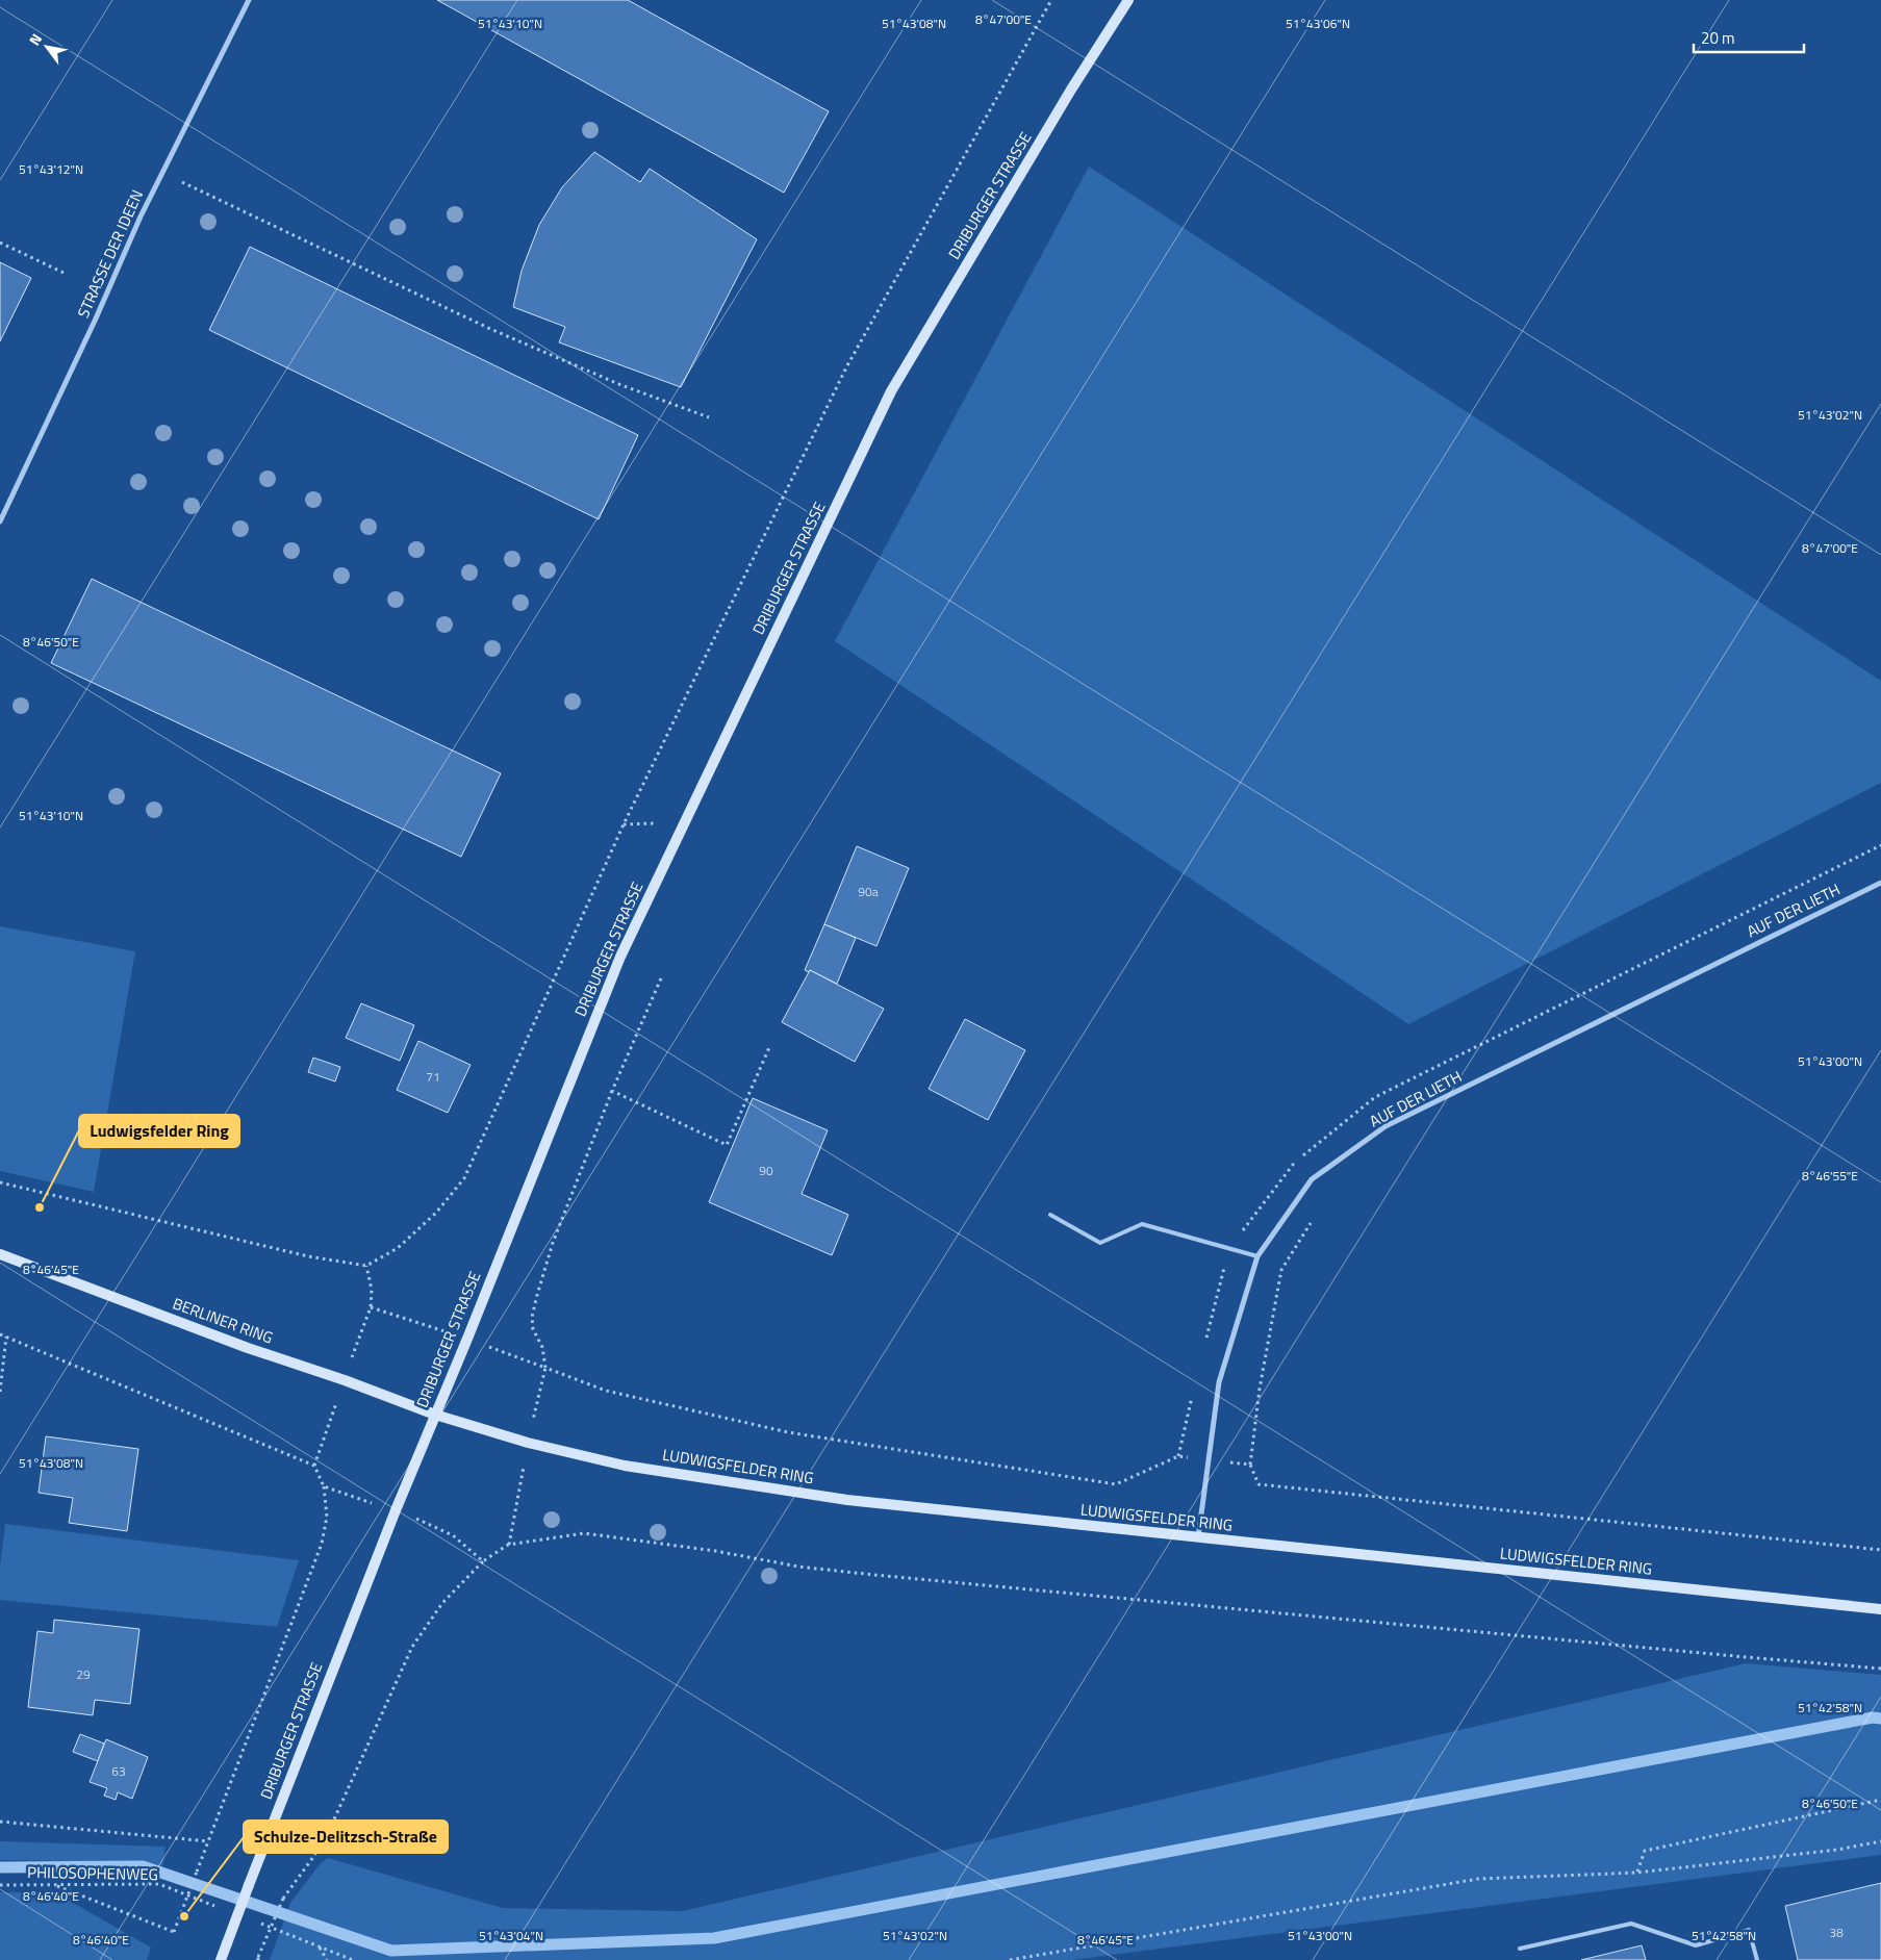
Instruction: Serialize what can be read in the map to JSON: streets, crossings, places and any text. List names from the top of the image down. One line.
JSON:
{"streets":{"main road":["DRIBURGER STRASSE","BERLINER RING","LUDWIGSFELDER RING"],"street":["STRASSE DER IDEEN","AUF DER LIETH"],"path":["PHILOSOPHENWEG"]},"crossings":[["DRIBURGER STRASSE","BERLINER RING"],["DRIBURGER STRASSE","LUDWIGSFELDER RING"],["AUF DER LIETH","LUDWIGSFELDER RING"],["BERLINER RING","LUDWIGSFELDER RING"]],"places":["Ludwigsfelder Ring","Schulze-Delitzsch-Straße"],"house_numbers":["90a","71","90","29","63","38"],"scale_bar":"20 m","north":"top left","coordinates":["8°47'00\"E","51°43'10\"N","51°43'08\"N","51°43'06\"N","51°43'12\"N","51°43'02\"N","8°46'50\"E","51°43'00\"N","8°46'55\"E","8°46'45\"E","51°42'58\"N","8°46'40\"E","51°43'04\"N"]}
